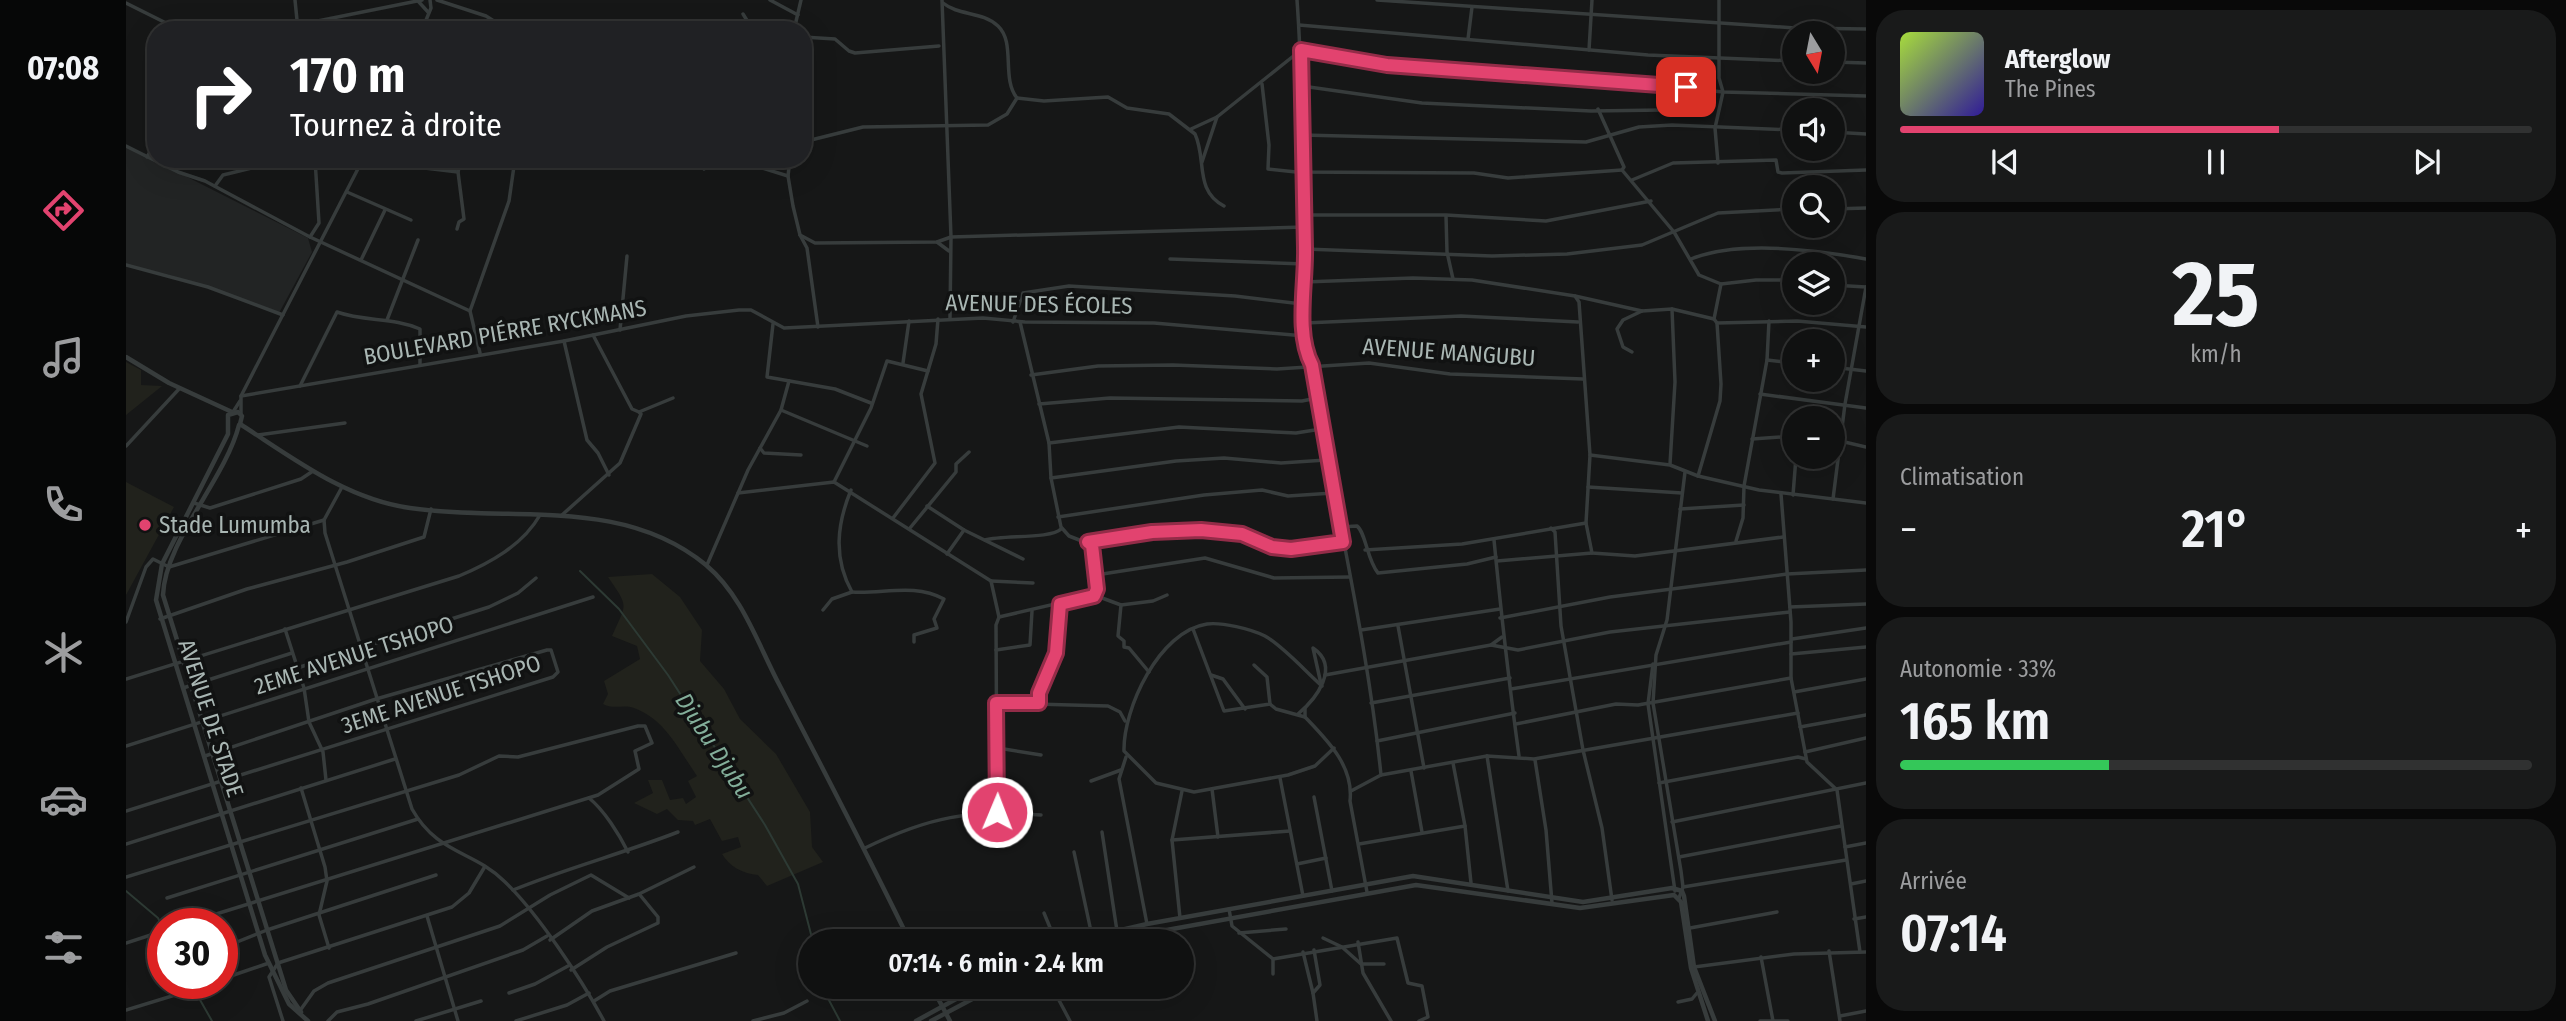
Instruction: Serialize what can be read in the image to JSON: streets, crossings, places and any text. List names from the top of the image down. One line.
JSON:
{"streets":{"street":["AVENUE DES ÉCOLES","BOULEVARD PIÉRRE RYCKMANS","AVENUE MANGUBU","2EME AVENUE TSHOPO","3EME AVENUE TSHOPO","AVENUE DE STADE"]},"crossings":[["AVENUE DES ÉCOLES","BOULEVARD PIÉRRE RYCKMANS"],["2EME AVENUE TSHOPO","AVENUE DE STADE"],["3EME AVENUE TSHOPO","AVENUE DE STADE"]],"water":["Djubu Djubu"],"places":["Stade Lumumba"],"north":"bottom","page":{"tabs":"07:08","map_buttons":["+","−"],"turn":["170 m","Tournez à droite"],"song":["Afterglow","The Pines"],"tile":[["25","km/h"],"Climatisation",["Autonomie · 33%","165 km"],["Arrivée","07:14"]],"heat":["−","21°","+"],"limit":"30","trip":"07:14 · 6 min · 2.4 km"}}
